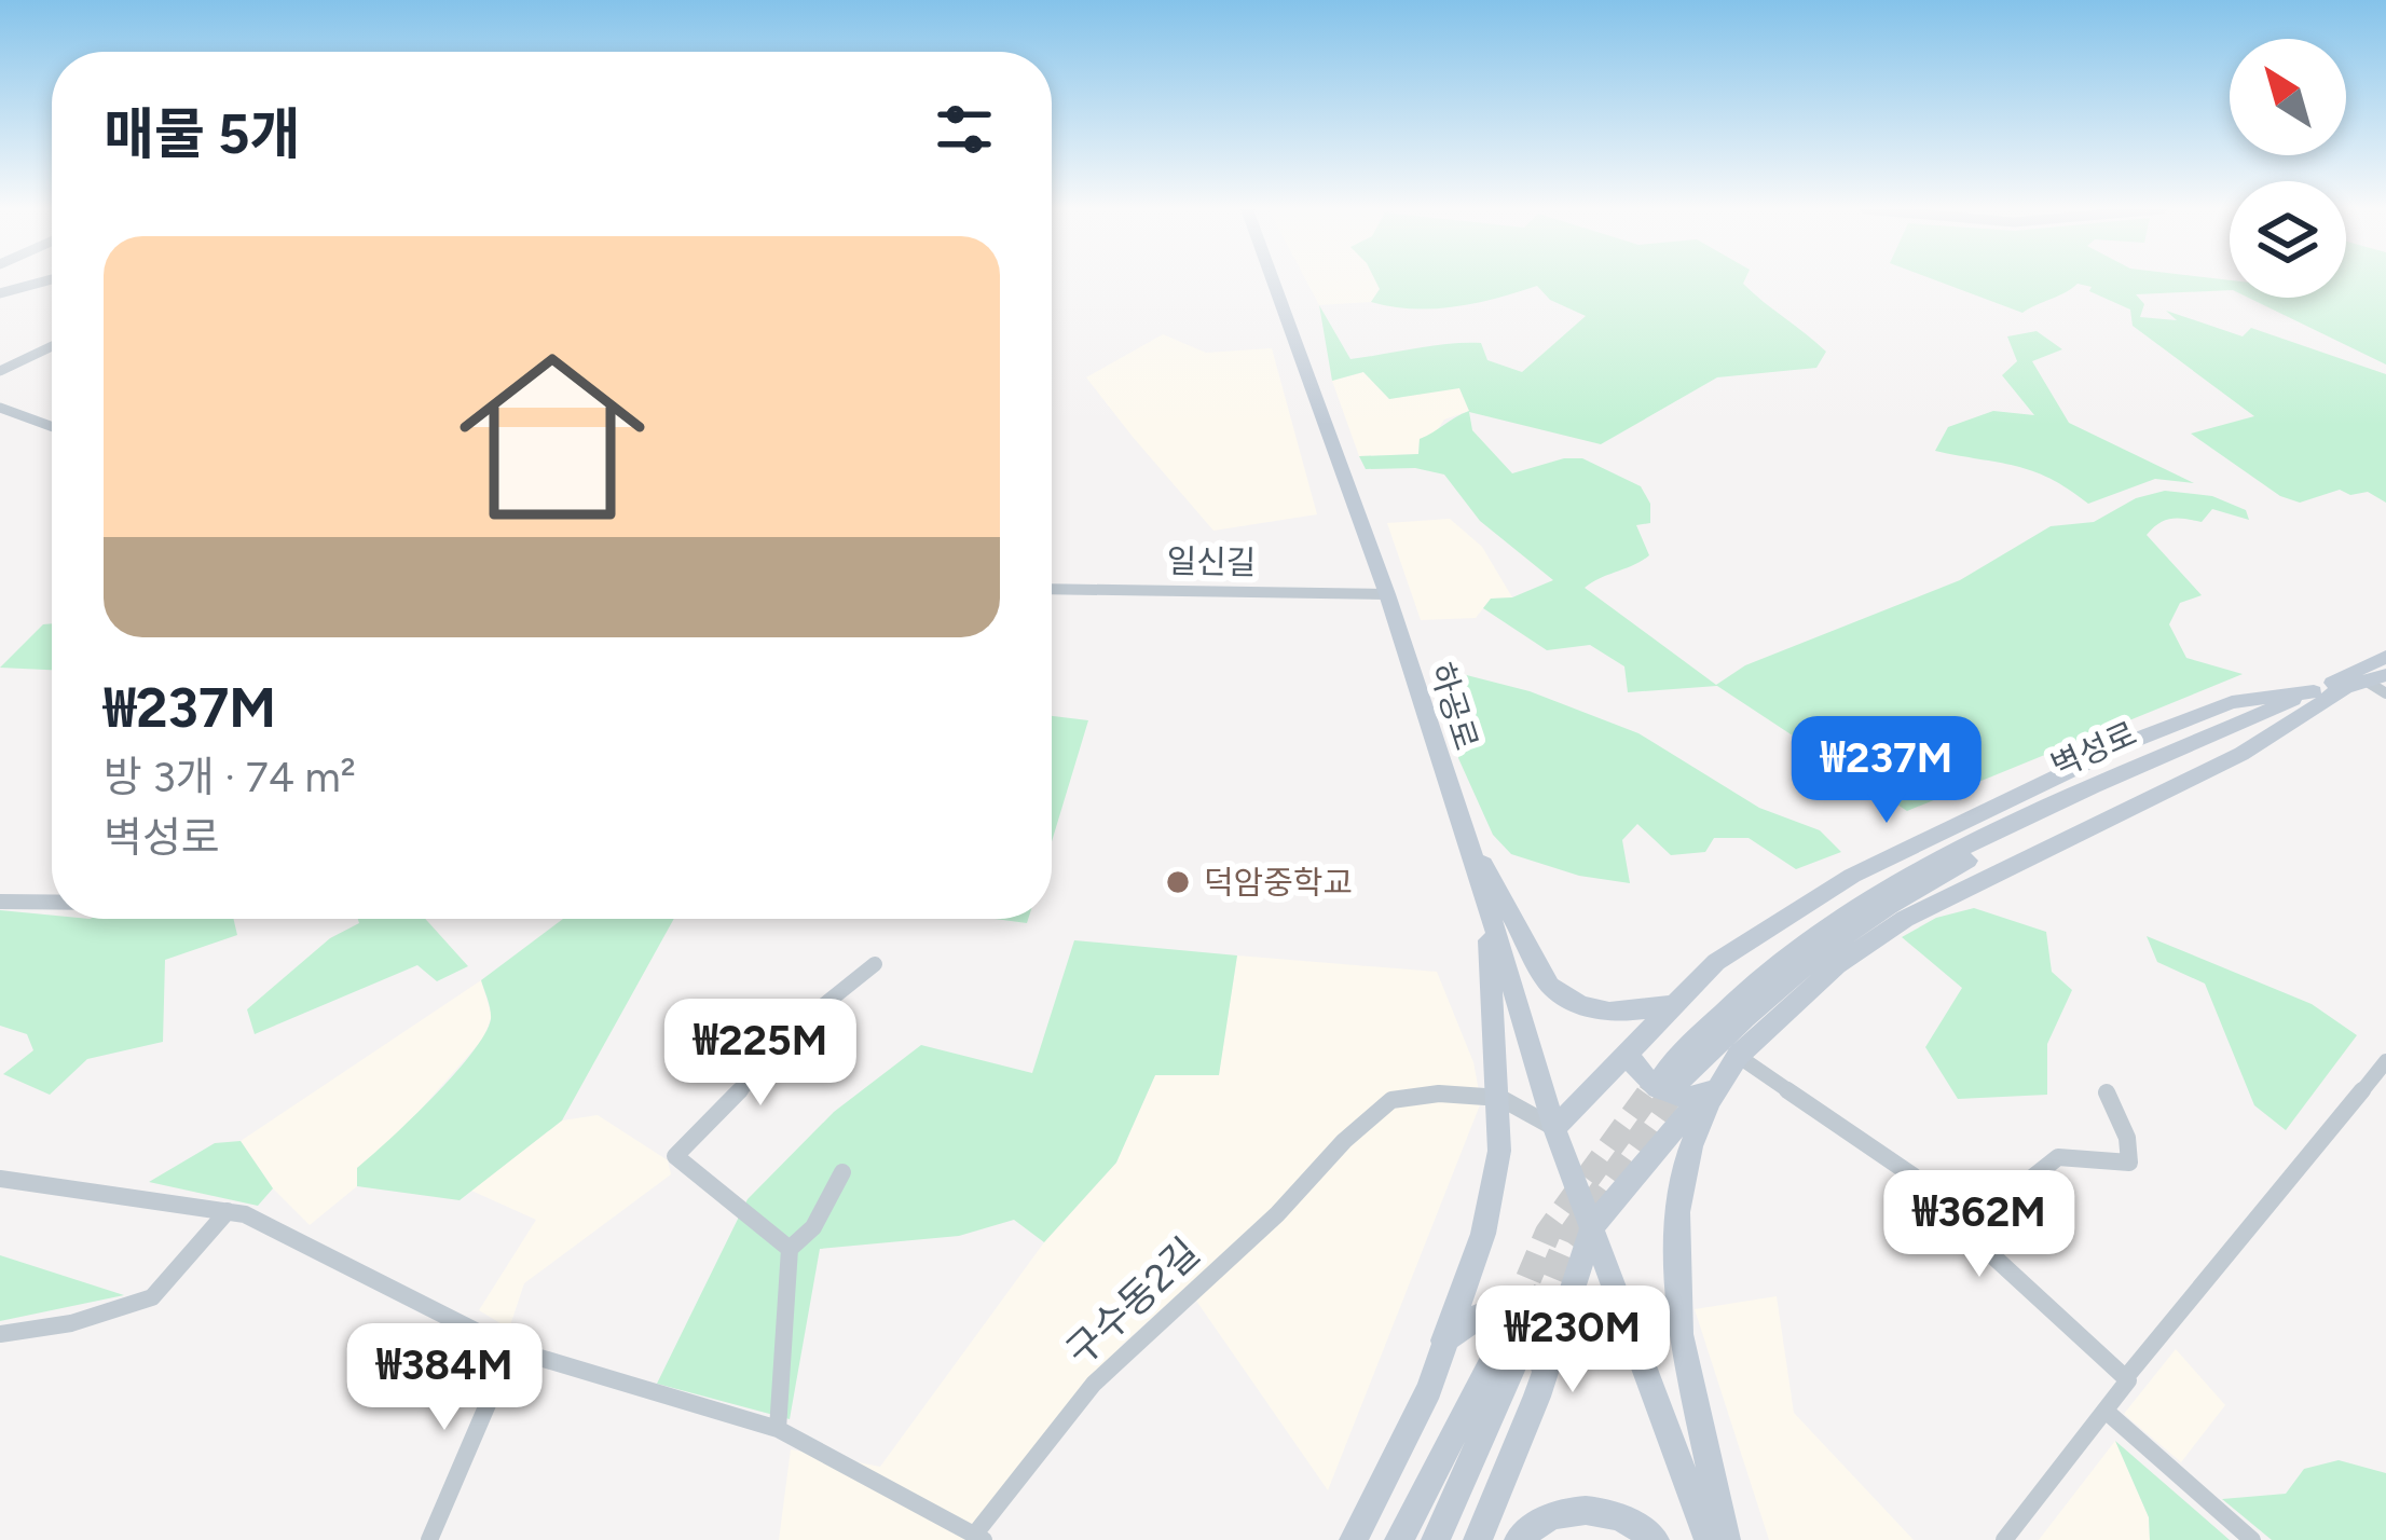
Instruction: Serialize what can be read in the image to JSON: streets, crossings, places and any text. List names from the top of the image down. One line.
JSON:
{"streets":{"main road":["하공로","벽성로"],"street":["일신길","구수동2길"]},"crossings":[["일신길","하공로"],["하공로","구수동2길"]],"places":["덕암중학교"],"north":"top left","page":{"heading":"매물 5개","list":[{"name":"₩237M","note":"방 3개 · 74 m² · 벽성로"}],"price":["₩237M","₩225M","₩362M","₩230M","₩384M"]}}
